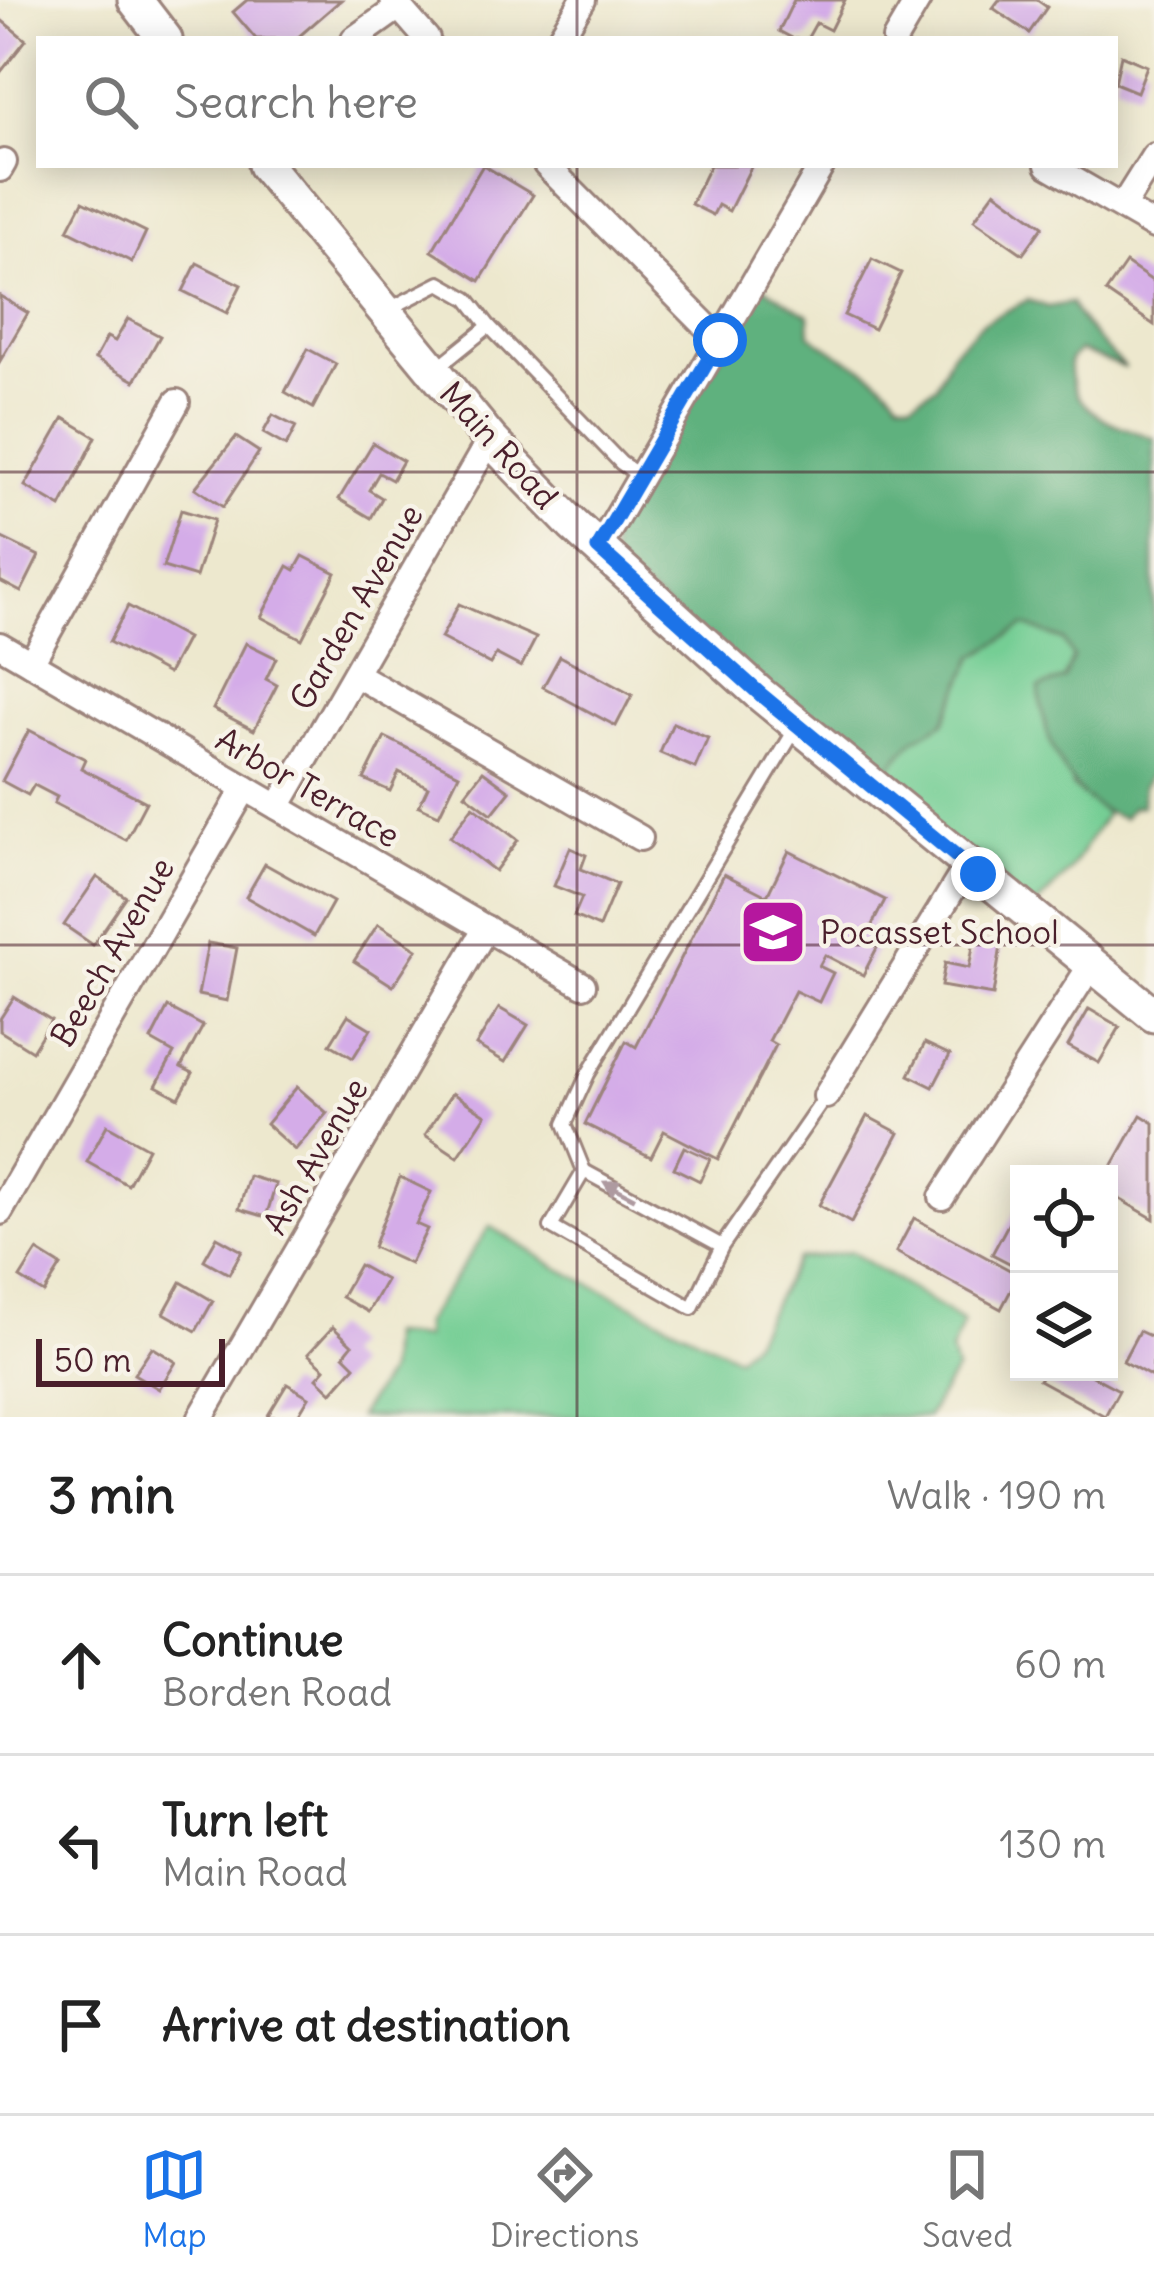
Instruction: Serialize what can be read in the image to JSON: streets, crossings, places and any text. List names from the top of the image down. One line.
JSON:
{"streets":{"main road":["Main Road"],"street":["Garden Avenue","Arbor Terrace","Beech Avenue","Ash Avenue"]},"crossings":[["Main Road","Garden Avenue"],["Garden Avenue","Arbor Terrace"],["Arbor Terrace","Beech Avenue"],["Arbor Terrace","Ash Avenue"]],"places":{"school or university":["Pocasset School"]},"scale_bar":"50 m","page":{"search":"Search here","scale":"50 m","heading":["3 min","Walk · 190 m"],"list":[["Continue","Borden Road","60 m"],["Turn left","Main Road","130 m"],"Arrive at destination"],"nav":["Map","Directions","Saved"]}}
